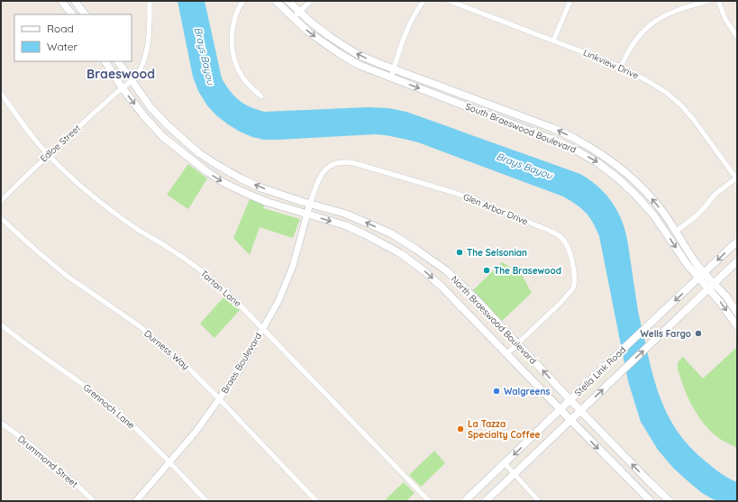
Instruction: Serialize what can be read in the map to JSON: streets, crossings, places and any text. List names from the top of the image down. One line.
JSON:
{"streets":{"main road":["South Braeswood Boulevard","North Braeswood Boulevard","Stella Link Road"],"street":["Linkview Drive","Edloe Street","Glen Arbor Drive","Tartan Lane","Durness Way","Braes Boulevard","Grennoch Lane","Drummond Street"]},"crossings":[["South Braeswood Boulevard","Stella Link Road"],["Edloe Street","Tartan Lane"],["Edloe Street","North Braeswood Boulevard"],["Glen Arbor Drive","North Braeswood Boulevard"],["Glen Arbor Drive","Braes Boulevard"],["Tartan Lane","Braes Boulevard"],["North Braeswood Boulevard","Braes Boulevard"],["North Braeswood Boulevard","Stella Link Road"],["Durness Way","Braes Boulevard"],["Braes Boulevard","Grennoch Lane"]],"districts":["Braeswood"],"water":["Brays Bayou"],"places":["The Selsonian","The Brasewood","Wells Fargo","Walgreens","La Tazza Specialty Coffee"],"legend":["Road","Water"]}
